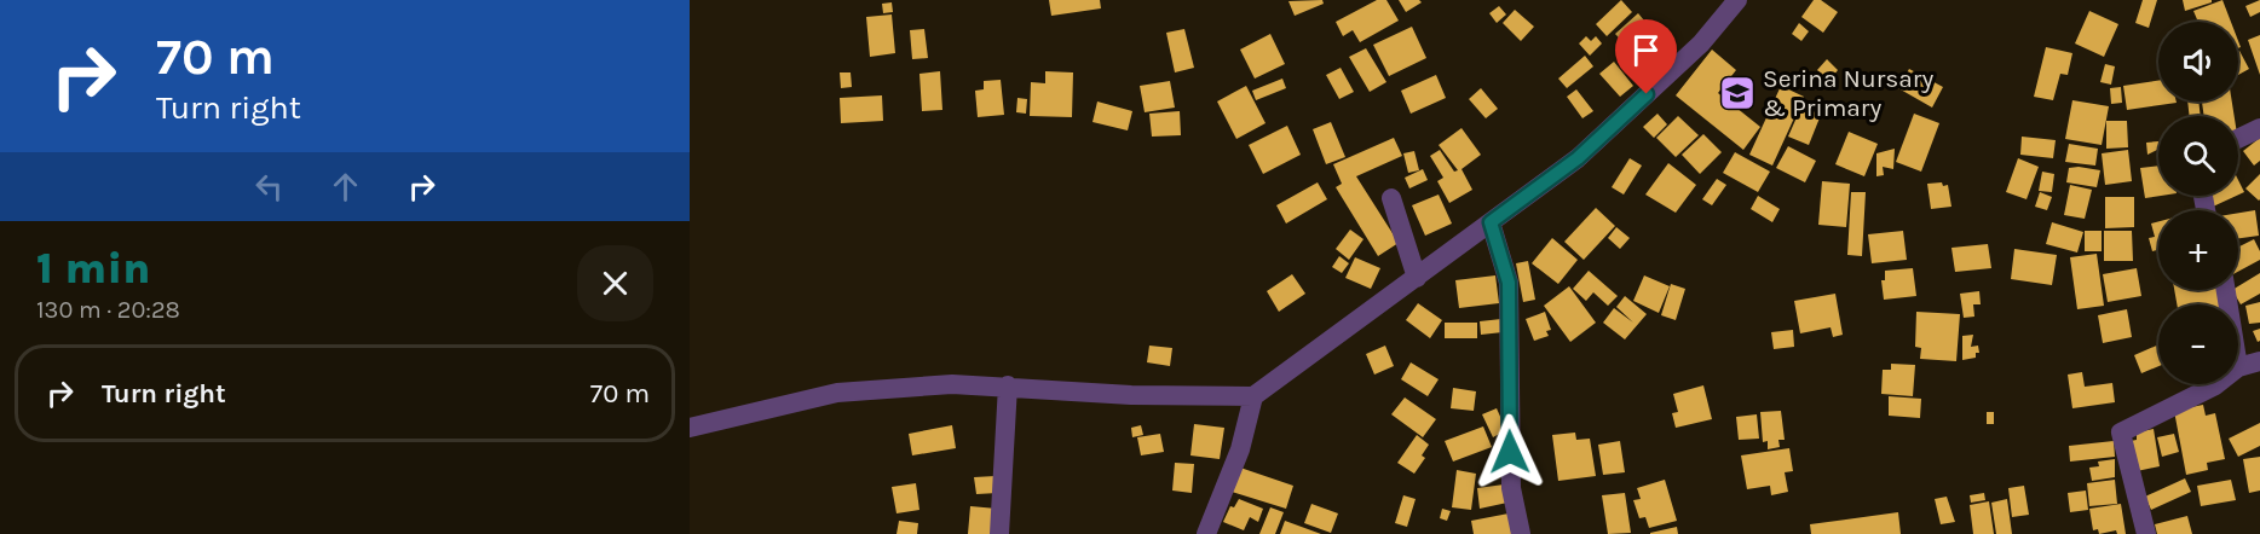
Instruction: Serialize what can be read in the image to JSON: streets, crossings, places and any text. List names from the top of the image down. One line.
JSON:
{"places":{"school or university":["Serina Nursary & Primary"]},"page":{"turn":["70 m","Turn right"],"map_buttons":["+","−"],"heading":["1 min","130 m · 20:28"],"list":[{"name":"Turn right","value":"70 m"}]}}
